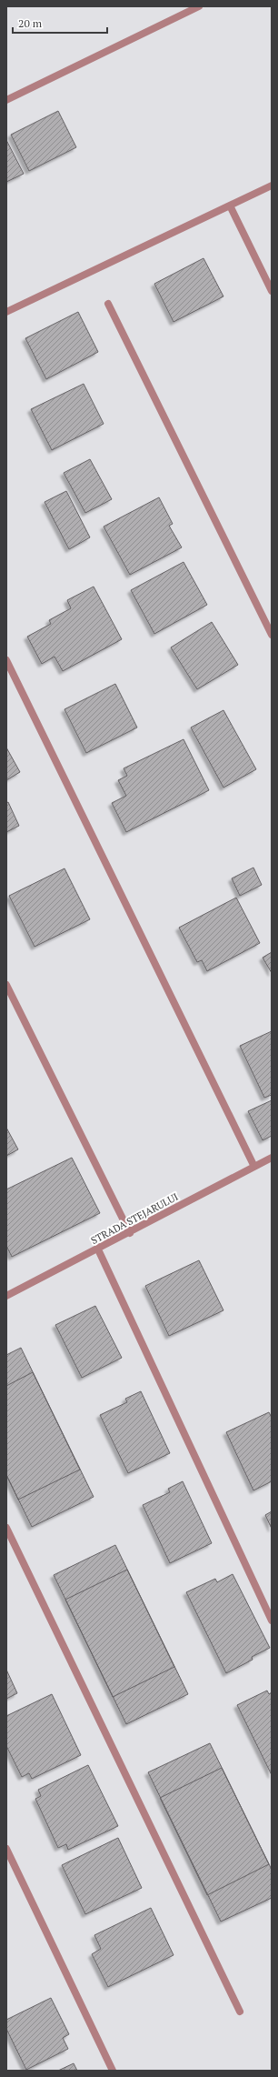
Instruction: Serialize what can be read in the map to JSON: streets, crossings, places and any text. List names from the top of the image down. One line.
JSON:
{"streets":{"street":["STRADA STEJARULUI"]},"scale_bar":"20 m"}
